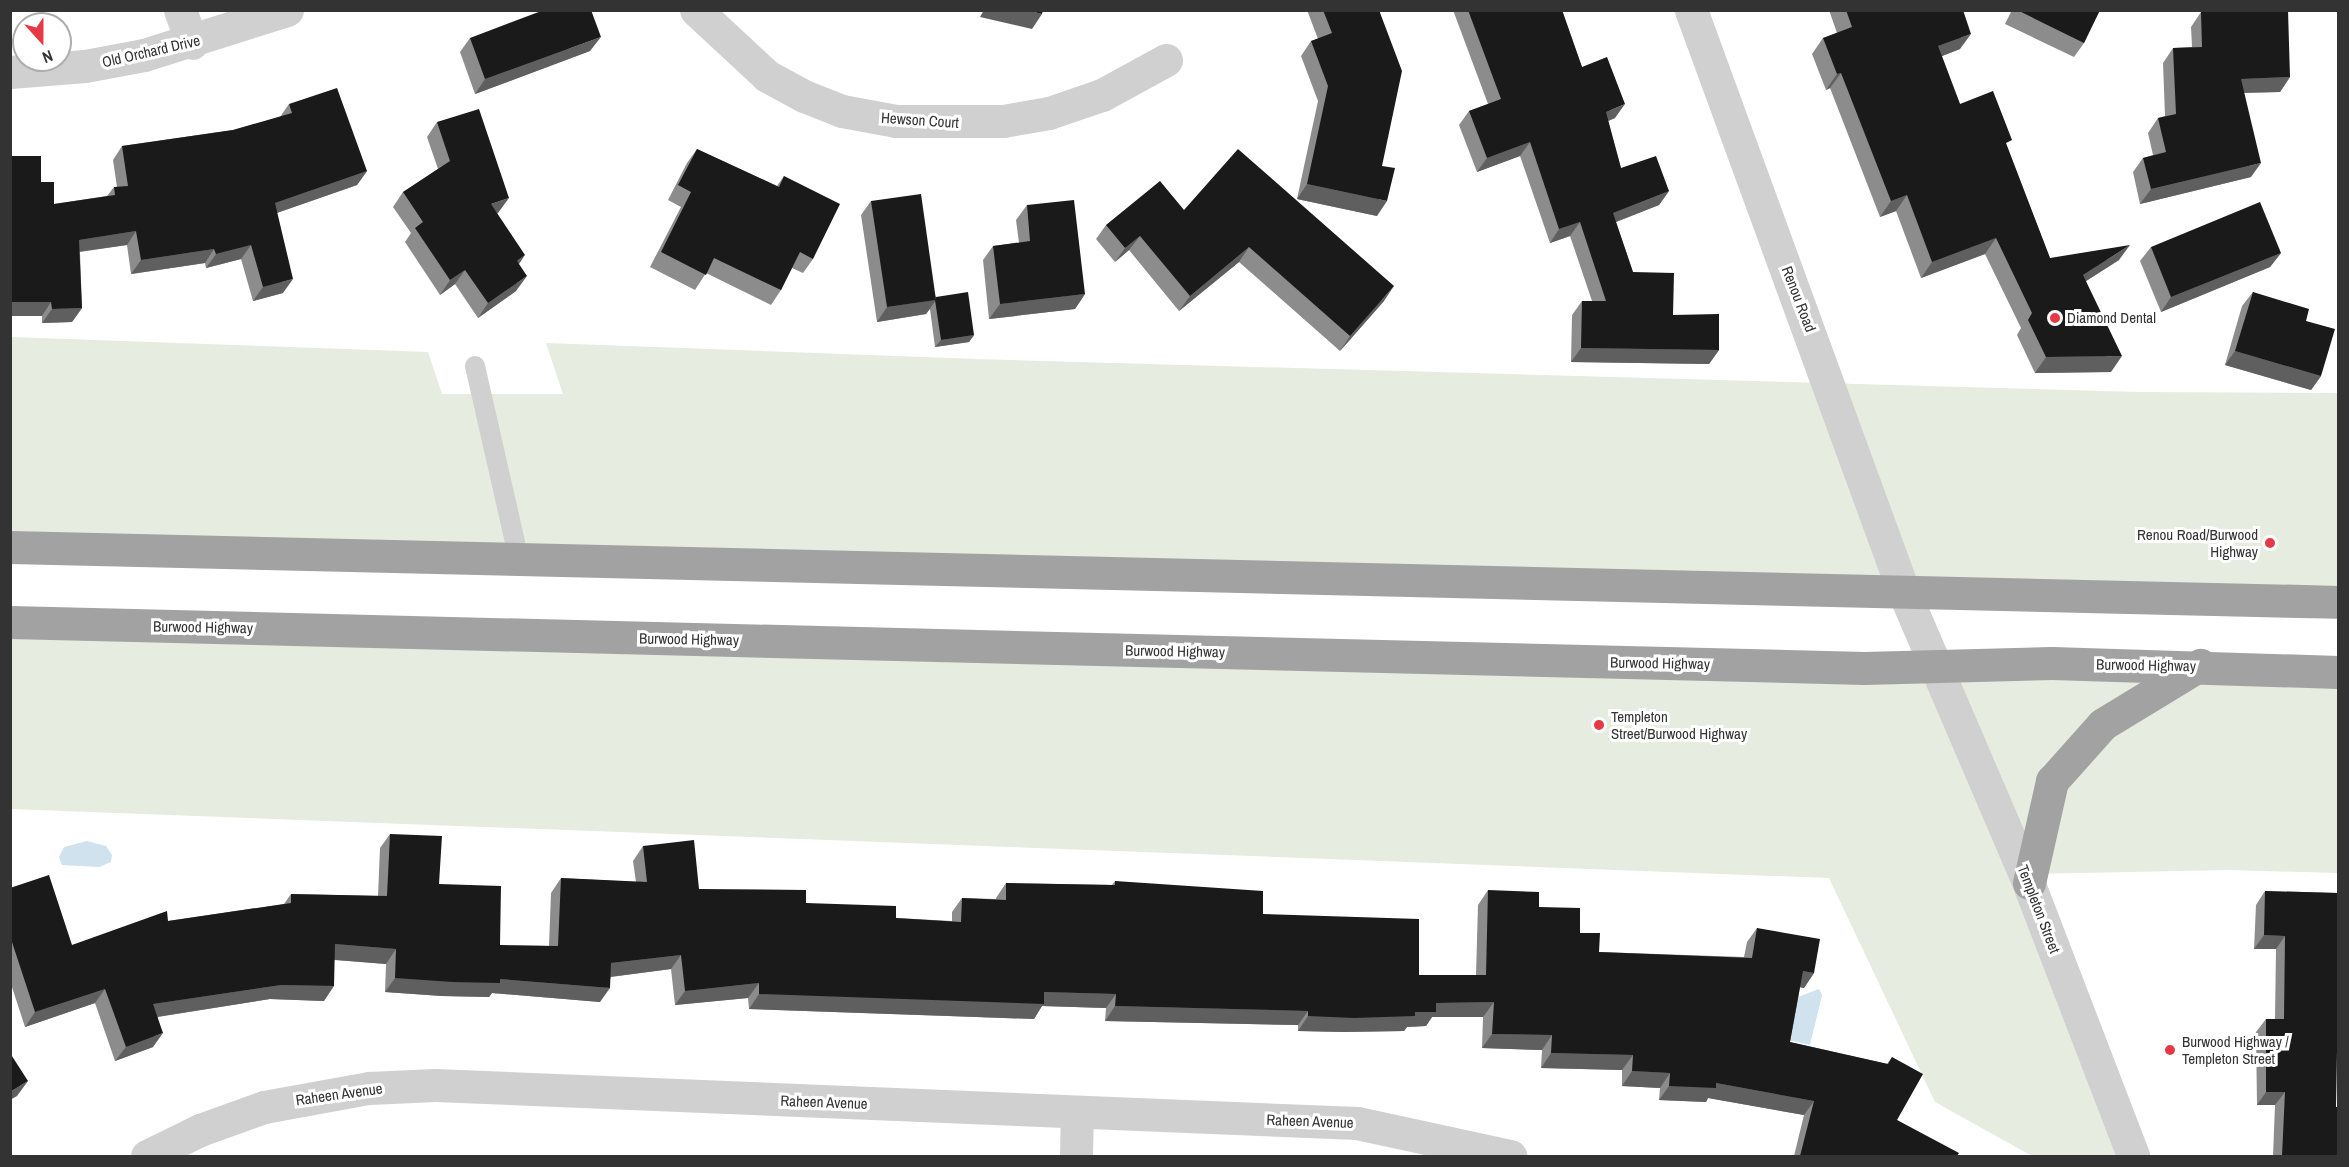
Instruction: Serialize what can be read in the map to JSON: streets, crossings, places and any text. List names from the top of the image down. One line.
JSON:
{"streets":{"highway":["Burwood Highway"],"street":["Old Orchard Drive","Hewson Court","Renou Road","Templeton Street","Raheen Avenue"]},"crossings":[["Renou Road","Burwood Highway"],["Renou Road","Templeton Street"],["Burwood Highway","Templeton Street"]],"places":["Diamond Dental","Renou Road/Burwood Highway","Templeton Street/Burwood Highway","Burwood Highway / Templeton Street"],"north":"bottom"}
